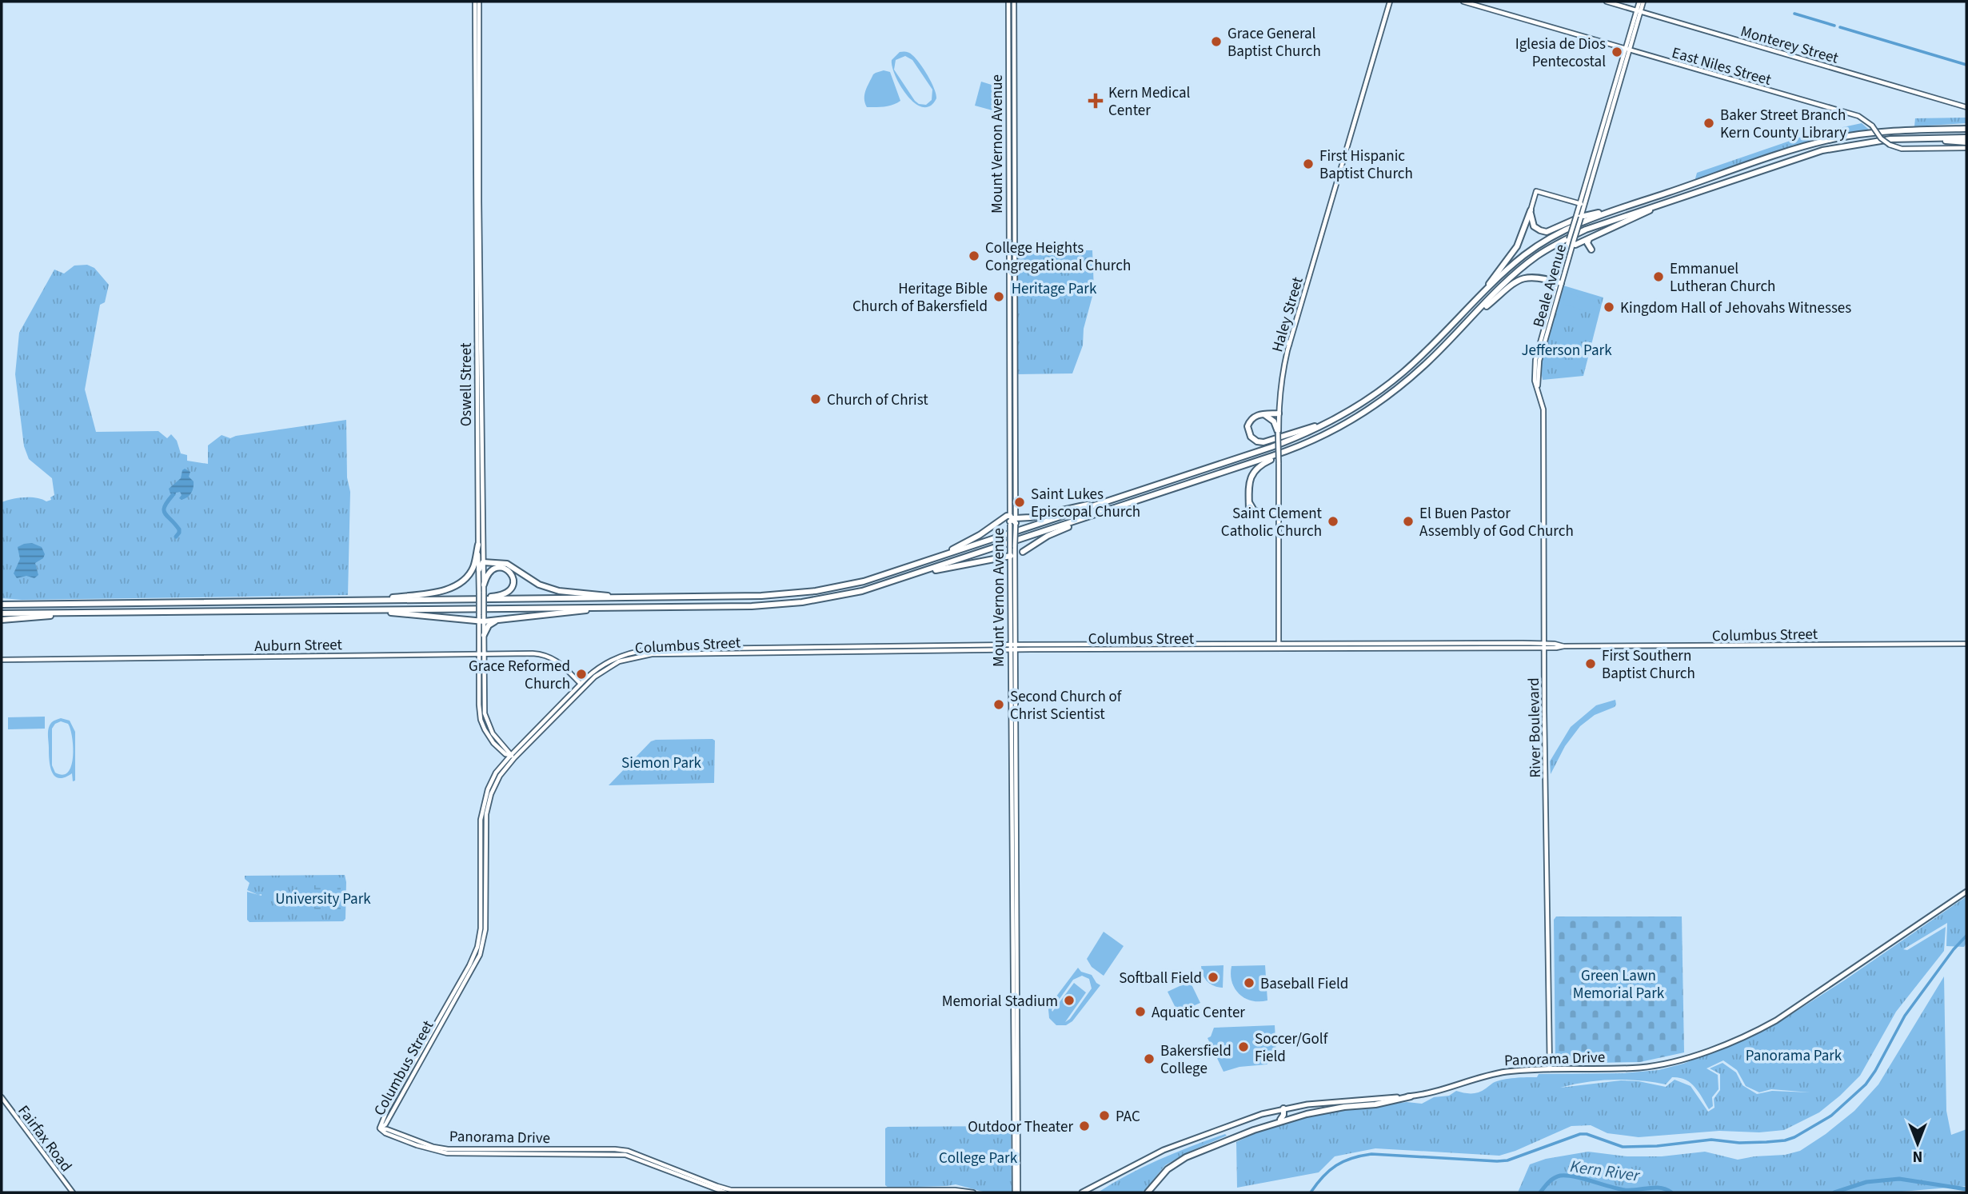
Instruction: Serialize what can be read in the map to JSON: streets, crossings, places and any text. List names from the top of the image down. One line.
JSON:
{"streets":{"main road":["Monterey Street","East Niles Street","Mount Vernon Avenue","Beale Avenue","Haley Street","Oswell Street","Columbus Street","Auburn Street","River Boulevard","Panorama Drive","Fairfax Road"]},"crossings":[["Monterey Street","Beale Avenue"],["East Niles Street","Beale Avenue"],["Mount Vernon Avenue","Columbus Street"],["Beale Avenue","River Boulevard"],["Haley Street","Columbus Street"],["Oswell Street","Columbus Street"],["Oswell Street","Auburn Street"],["Columbus Street","Auburn Street"],["Columbus Street","River Boulevard"],["Columbus Street","Panorama Drive"],["River Boulevard","Panorama Drive"]],"water":["Kern River"],"parks":["Heritage Park","Jefferson Park","Siemon Park","University Park","Green Lawn Memorial Park","Panorama Park","College Park"],"places":{"other":["Grace General Baptist Church","Iglesia de Dios Pentecostal","Baker Street Branch Kern County Library","First Hispanic Baptist Church","College Heights Congregational Church","Emmanuel Lutheran Church","Heritage Bible Church of Bakersfield","Kingdom Hall of Jehovahs Witnesses","Church of Christ","Saint Lukes Episcopal Church","Saint Clement Catholic Church","El Buen Pastor Assembly of God Church","First Southern Baptist Church","Grace Reformed Church","Second Church of Christ Scientist","Softball Field","Baseball Field","Memorial Stadium","Aquatic Center","Soccer/Golf Field","Bakersfield College","PAC","Outdoor Theater"],"health":["Kern Medical Center"]},"north":"bottom"}
